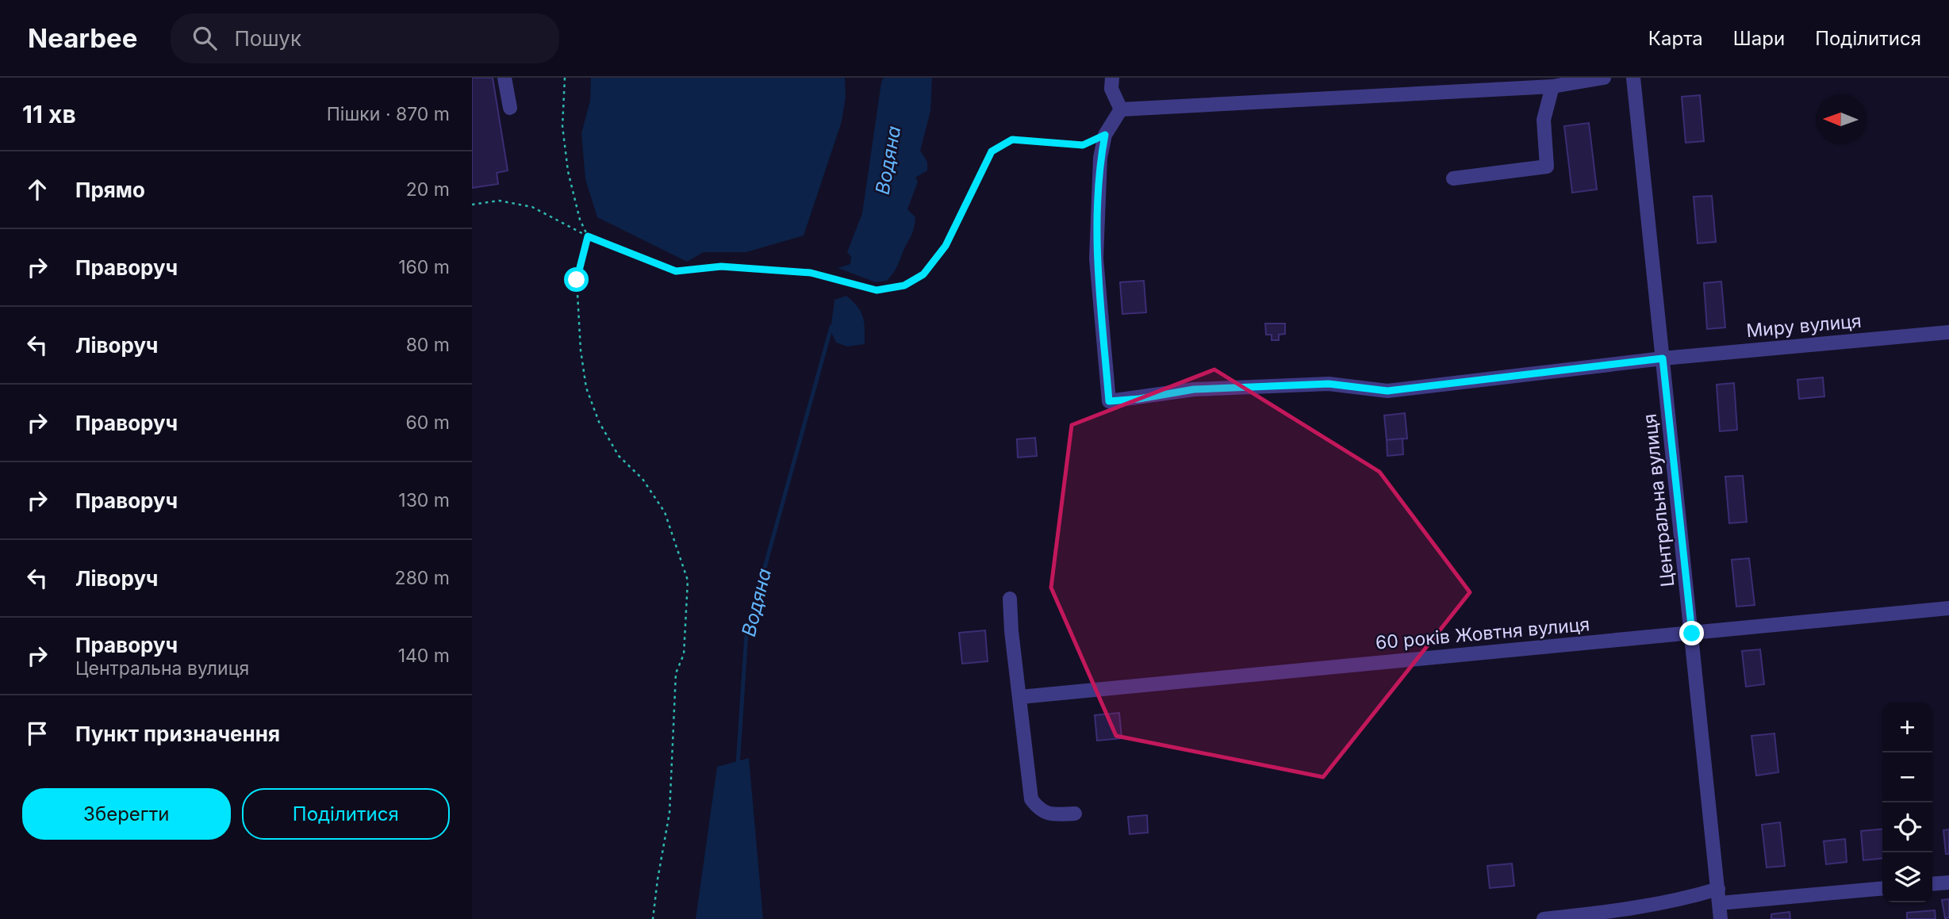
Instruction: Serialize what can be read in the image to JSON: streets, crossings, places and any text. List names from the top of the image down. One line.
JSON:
{"streets":{"street":["Миру вулиця","Центральна вулиця","60 років Жовтня вулиця"]},"crossings":[["Миру вулиця","Центральна вулиця"],["Центральна вулиця","60 років Жовтня вулиця"]],"water":["Водяна"],"north":"left","page":{"header":"Nearbee","search":"Пошук","nav":["Карта","Шари","Поділитися"],"heading":["11 хв","Пішки · 870 m"],"list":[["Прямо","20 m"],["Праворуч","160 m"],["Ліворуч","80 m"],["Праворуч","60 m"],["Праворуч","130 m"],["Ліворуч","280 m"],["Праворуч","Центральна вулиця","140 m"],"Пункт призначення"],"map_buttons":["+","−"],"buttons":["Зберегти","Поділитися"]}}
